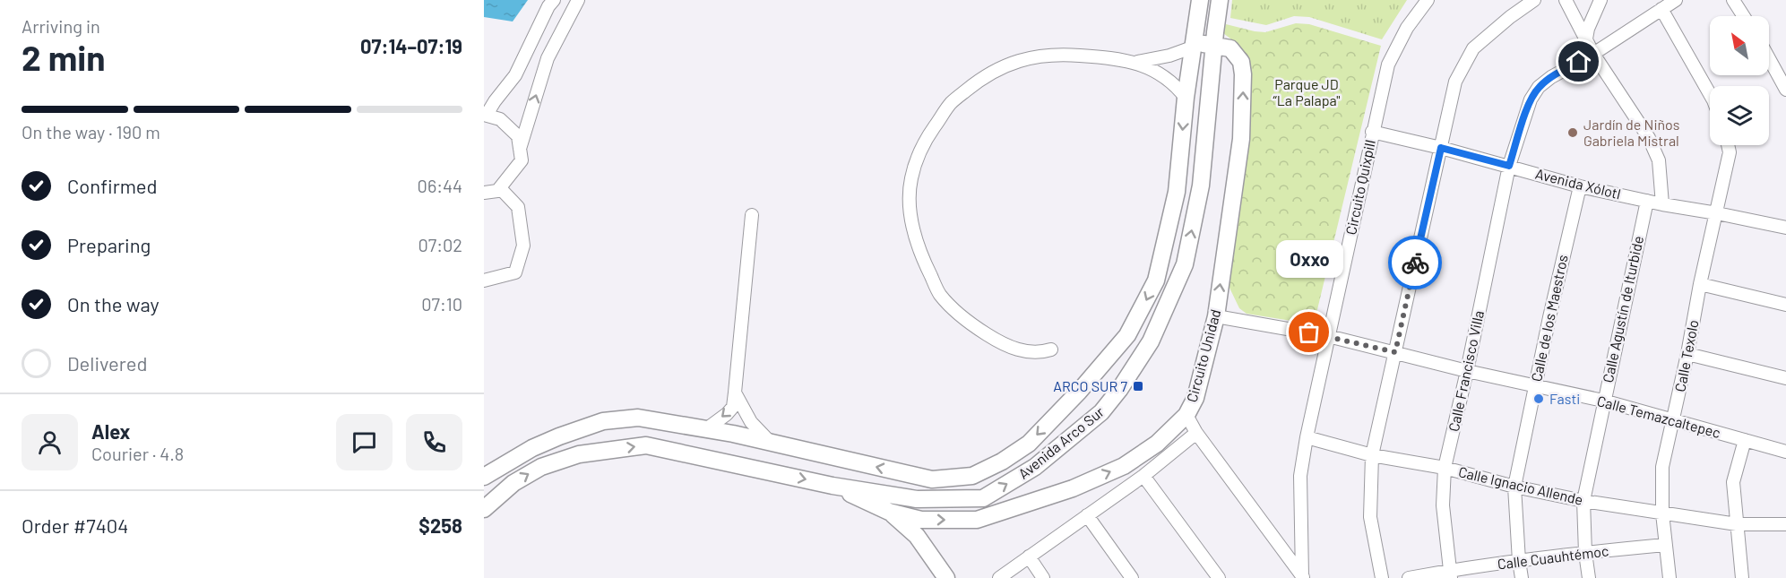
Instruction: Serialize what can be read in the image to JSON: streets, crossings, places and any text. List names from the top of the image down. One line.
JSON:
{"streets":{"main road":["Circuito Unidad","Avenida Arco Sur"],"street":["Avenida Xólotl","Circuito Quixpill","Calle Agustín de Iturbide","Calle de los Maestros","Calle Texolo","Calle Francisco Villa","Calle Temazcaltepec","Calle Ignacio Allende","Calle Cuauhtémoc"]},"crossings":[["Avenida Xólotl","Circuito Quixpill"],["Avenida Xólotl","Calle Agustín de Iturbide"],["Avenida Xólotl","Calle de los Maestros"],["Avenida Xólotl","Calle Texolo"],["Avenida Xólotl","Calle Francisco Villa"],["Circuito Quixpill","Calle Temazcaltepec"],["Circuito Quixpill","Calle Ignacio Allende"],["Calle Agustín de Iturbide","Calle Temazcaltepec"],["Calle Agustín de Iturbide","Calle Ignacio Allende"],["Calle Agustín de Iturbide","Calle Cuauhtémoc"],["Calle de los Maestros","Calle Temazcaltepec"],["Calle de los Maestros","Calle Ignacio Allende"],["Calle de los Maestros","Calle Cuauhtémoc"],["Circuito Unidad","Calle Temazcaltepec"],["Circuito Unidad","Avenida Arco Sur"],["Calle Texolo","Calle Temazcaltepec"],["Calle Texolo","Calle Ignacio Allende"],["Calle Texolo","Calle Cuauhtémoc"],["Calle Francisco Villa","Calle Temazcaltepec"],["Calle Francisco Villa","Calle Ignacio Allende"],["Calle Francisco Villa","Calle Cuauhtémoc"]],"parks":["Parque JD “La Palapa\""],"places":{"other":["Jardín de Niños Gabriela Mistral","Oxxo","Fasti"],"transit":["ARCO SUR 7"]},"north":"top left","page":{"heading":["2 min","Arriving in","07:14–07:19"],"panel":["Alex","Courier · 4.8","Order #7404","$258"],"bar":"On the way · 190 m","list":[["Confirmed","06:44"],["Preparing","07:02"],["On the way","07:10"],"Delivered"],"bubble":"Oxxo"}}
